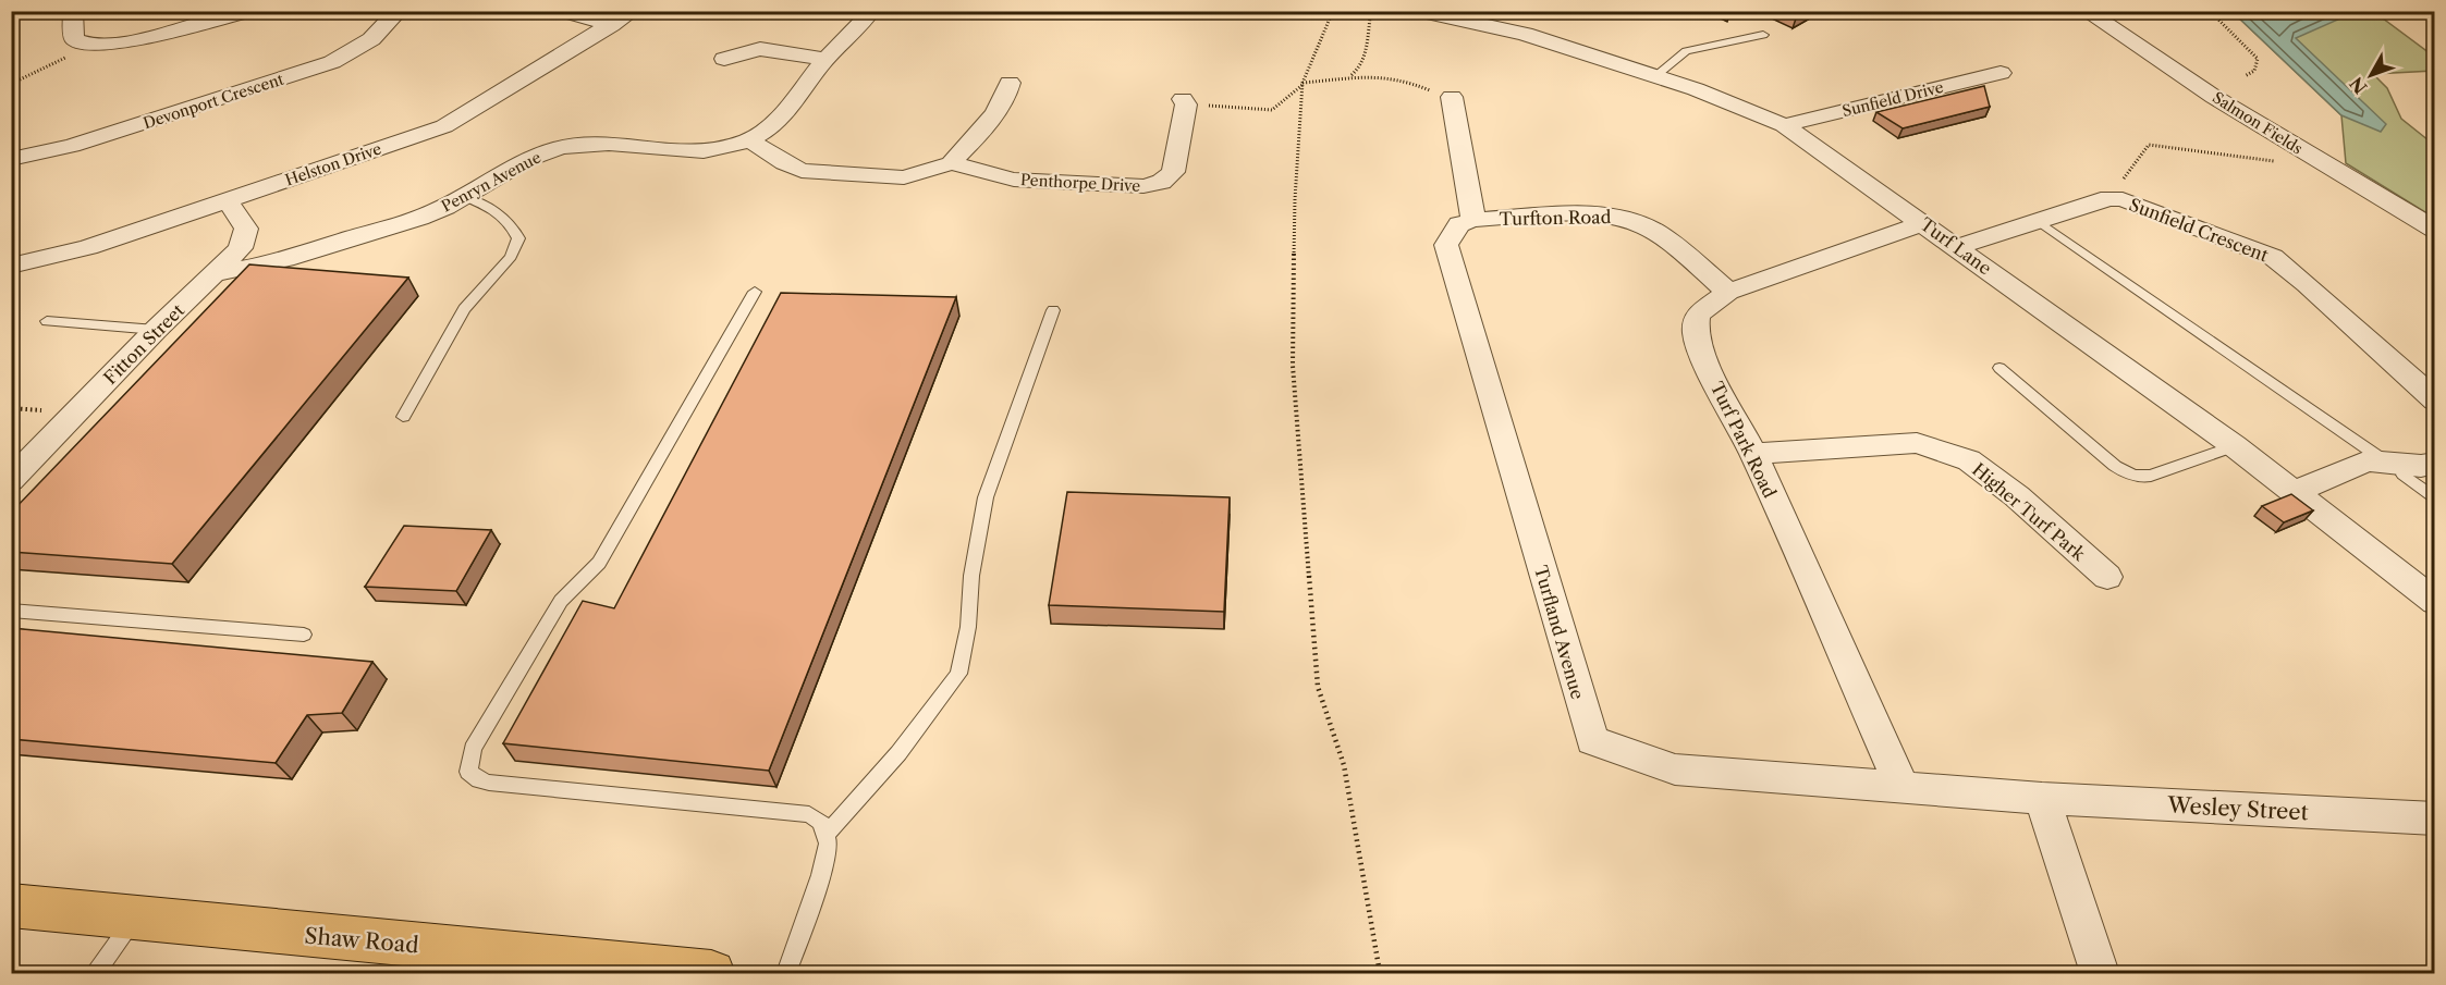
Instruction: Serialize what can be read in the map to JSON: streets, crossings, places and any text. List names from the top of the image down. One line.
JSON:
{"streets":{"main road":["Shaw Road"],"street":["Sunfield Drive","Devonport Crescent","Salmon Fields","Helston Drive","Penryn Avenue","Penthorpe Drive","Turfton Road","Sunfield Crescent","Turf Lane","Fitton Street","Turf Park Road","Higher Turf Park","Turfland Avenue","Wesley Street"]},"crossings":[["Sunfield Drive","Turf Lane"],["Helston Drive","Fitton Street"],["Penryn Avenue","Fitton Street"],["Turfton Road","Turf Park Road"],["Turfton Road","Turfland Avenue"],["Sunfield Crescent","Turf Lane"],["Turf Lane","Turf Park Road"],["Turf Park Road","Higher Turf Park"],["Turf Park Road","Turfland Avenue"],["Turfland Avenue","Wesley Street"]],"north":"bottom left"}
